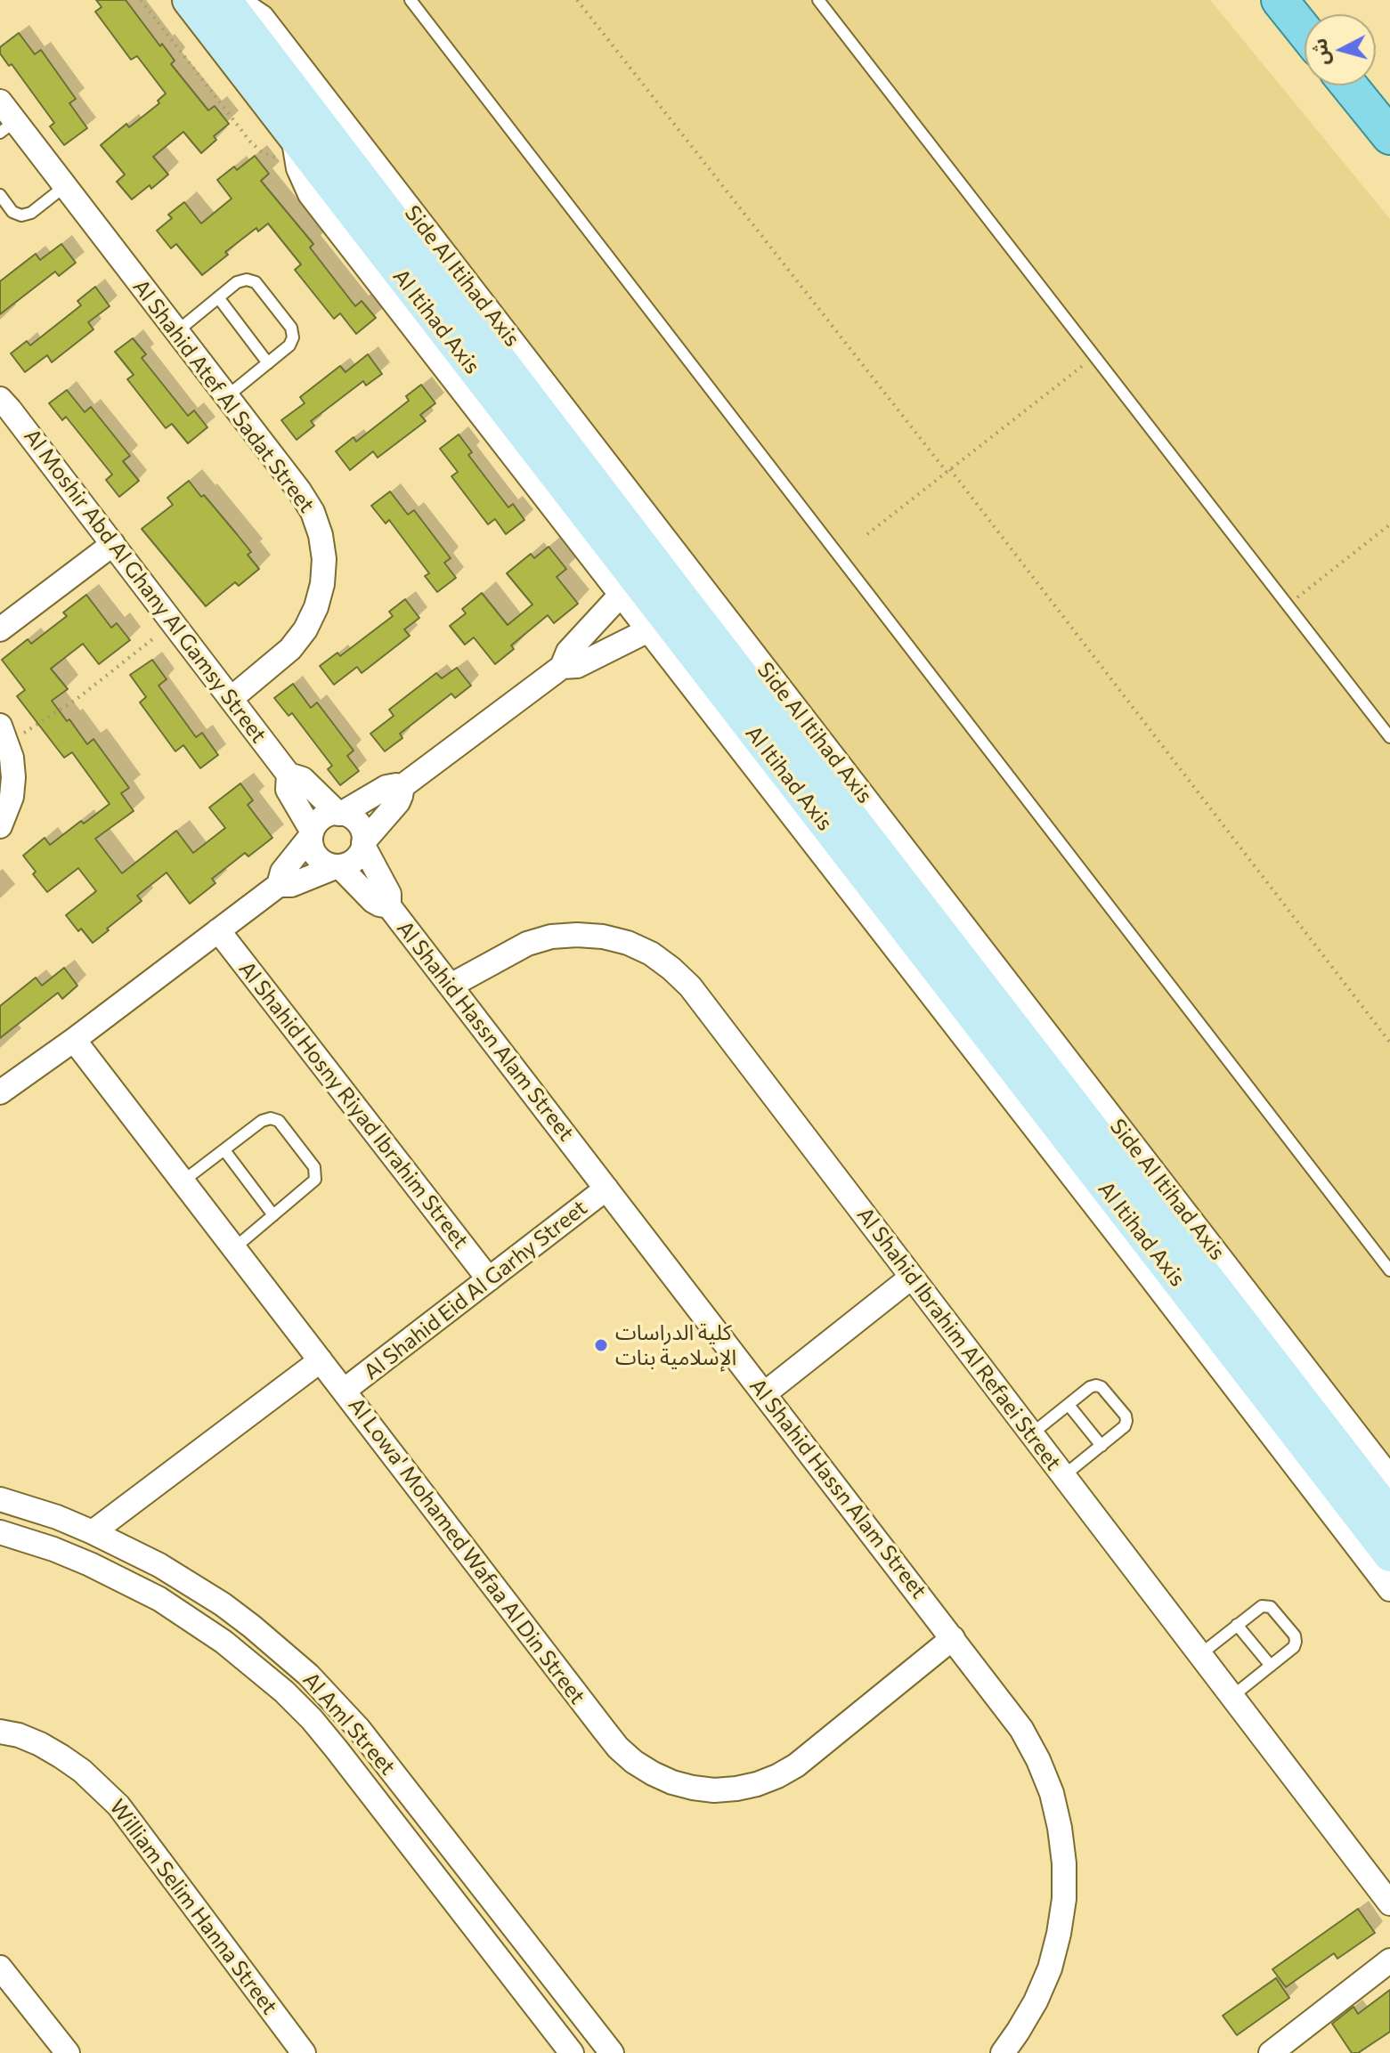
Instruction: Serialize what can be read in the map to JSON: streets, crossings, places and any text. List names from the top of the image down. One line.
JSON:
{"streets":{"street":["Side Al Itihad Axis","Al Itihad Axis","Al Shahid Atef Al Sadat Street","Al Moshir Abd Al Ghany Al Gamsy Street","Al Shahid Hassn Alam Street","Al Shahid Hosny Riyad Ibrahim Street","Al Shahid Eid Al Garhy Street","Al Shahid Ibrahim Al Refaei Street","Al Lowa' Mohamed Wafaa Al Din Street","Al Aml Street","William Selim Hanna Street"]},"crossings":[["Side Al Itihad Axis","Al Itihad Axis"],["Al Shahid Atef Al Sadat Street","Al Moshir Abd Al Ghany Al Gamsy Street"],["Al Moshir Abd Al Ghany Al Gamsy Street","Al Shahid Hassn Alam Street"],["Al Shahid Hassn Alam Street","Al Shahid Eid Al Garhy Street"],["Al Shahid Hassn Alam Street","Al Shahid Ibrahim Al Refaei Street"],["Al Shahid Hassn Alam Street","Al Lowa' Mohamed Wafaa Al Din Street"],["Al Shahid Hosny Riyad Ibrahim Street","Al Shahid Eid Al Garhy Street"],["Al Shahid Eid Al Garhy Street","Al Lowa' Mohamed Wafaa Al Din Street"]],"places":["كلية الدراسات الإسلامية بنات"],"north":"left"}
